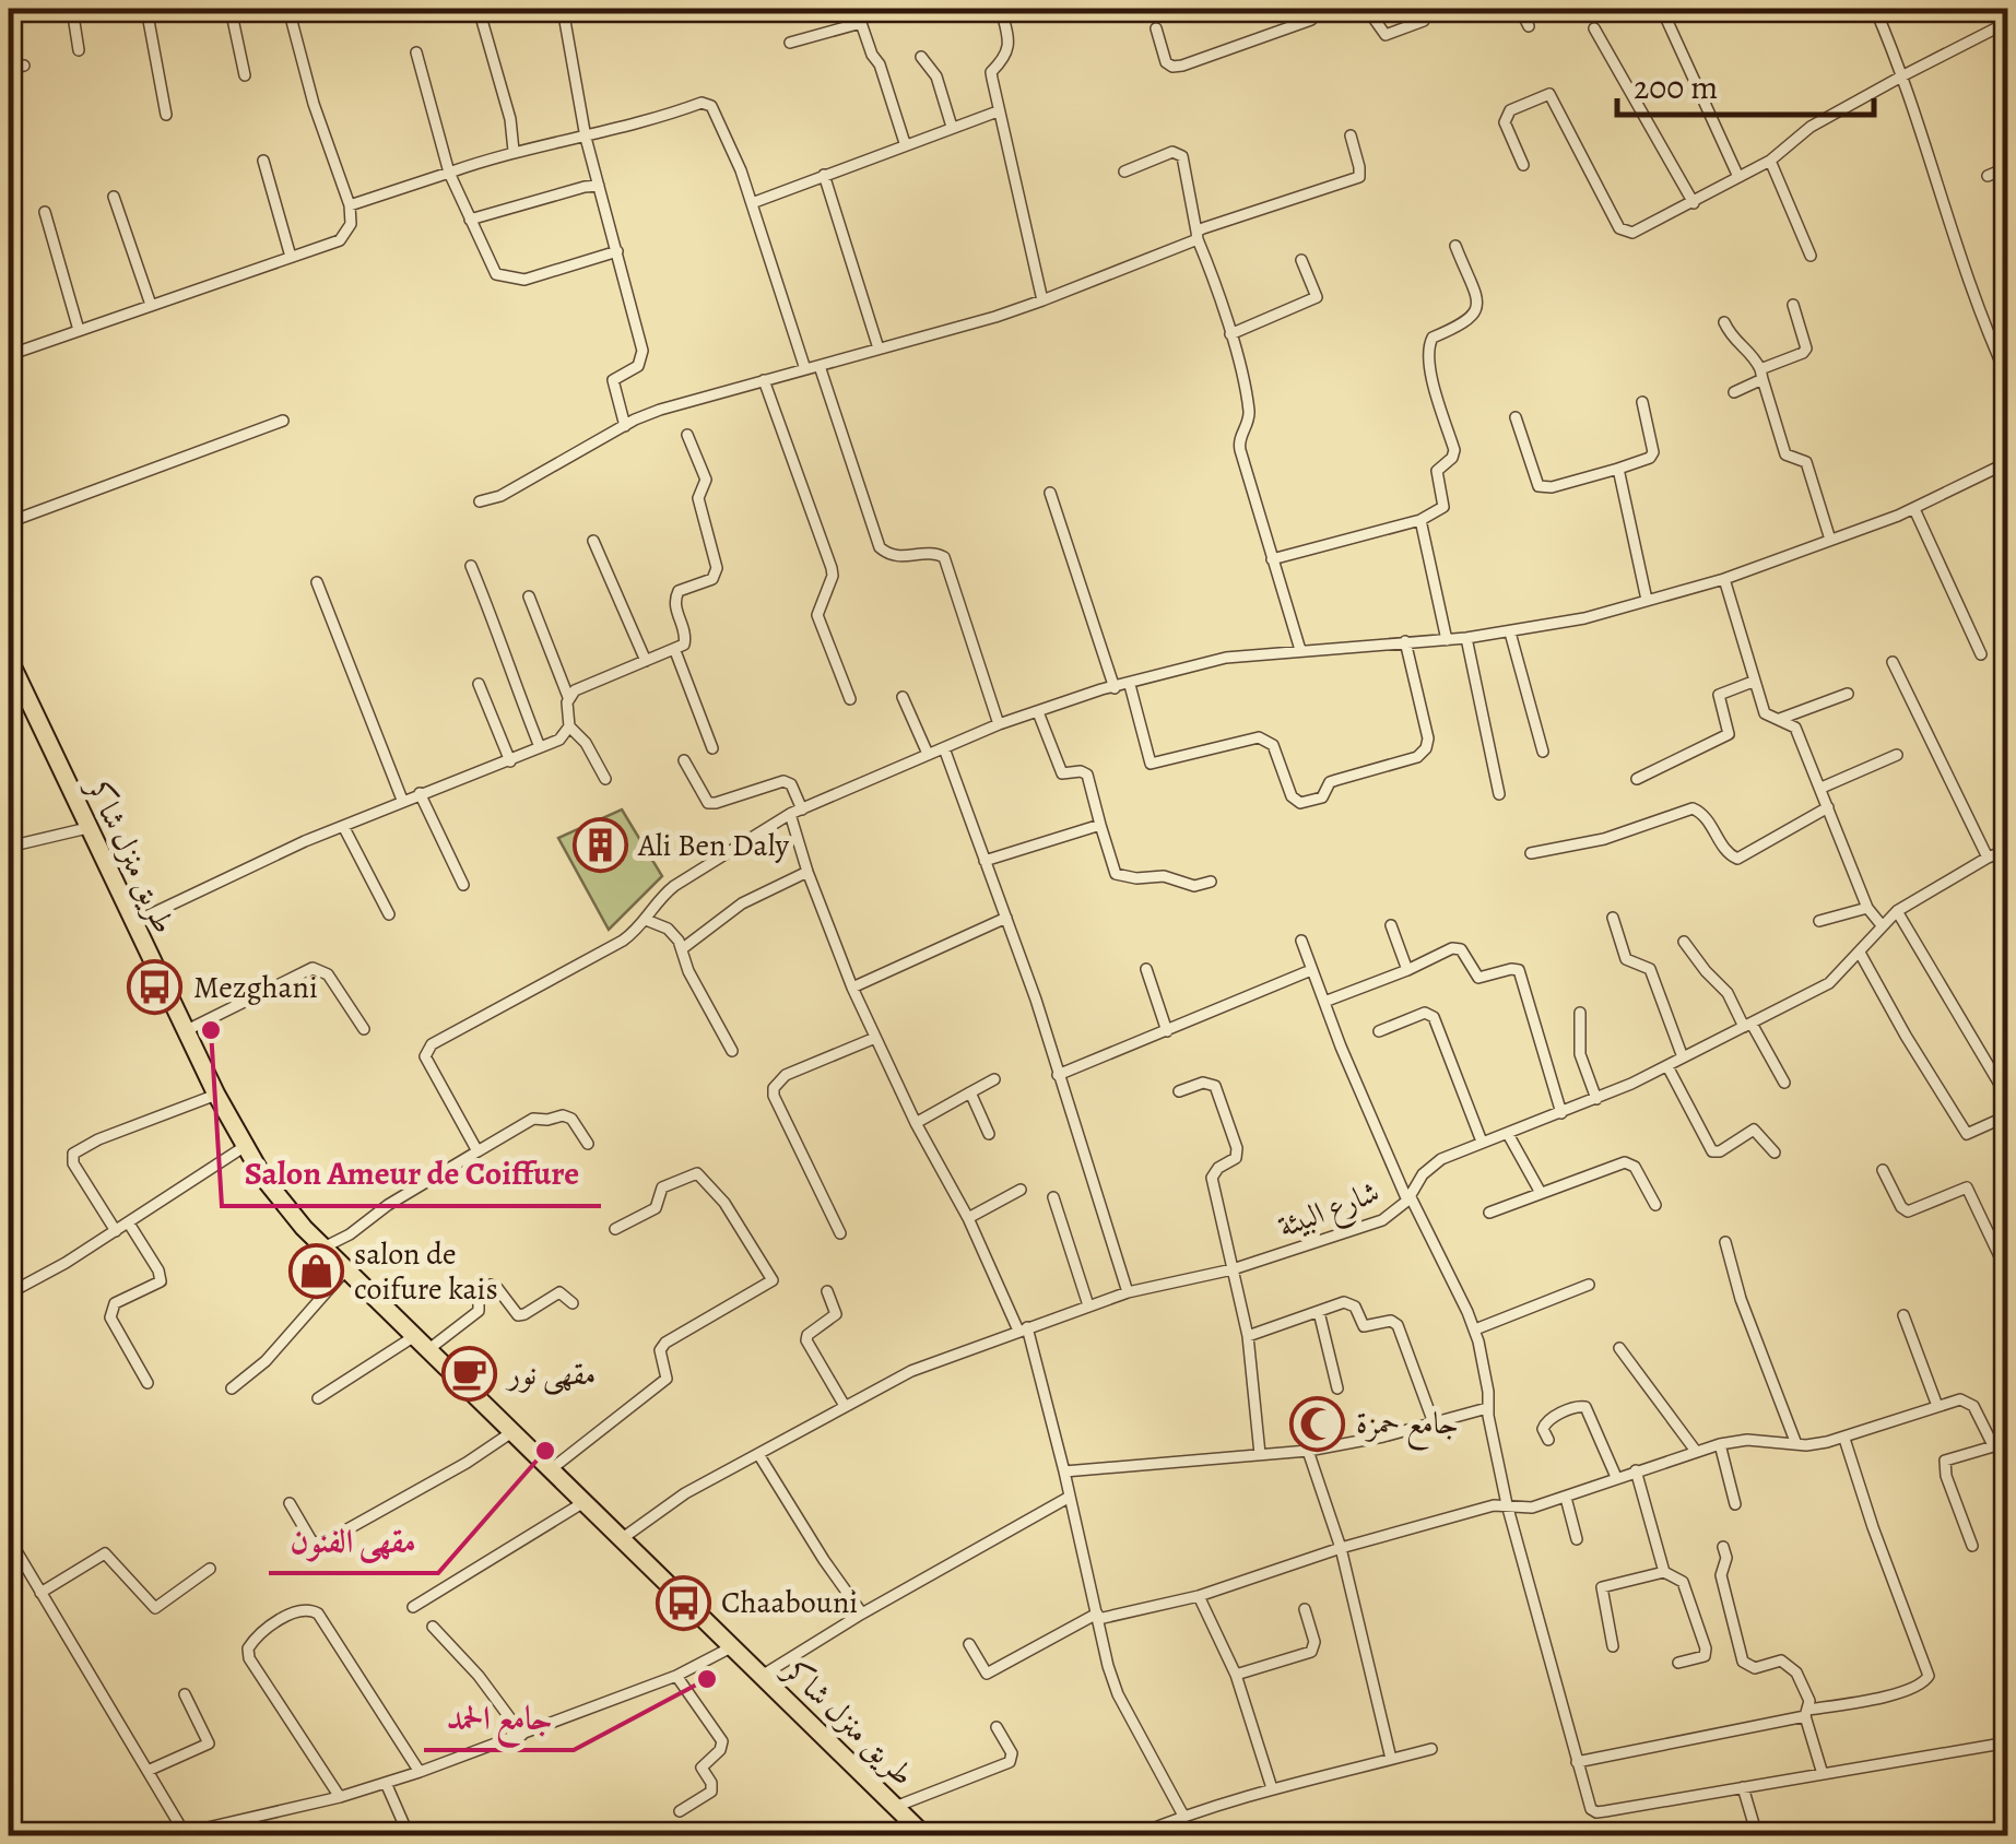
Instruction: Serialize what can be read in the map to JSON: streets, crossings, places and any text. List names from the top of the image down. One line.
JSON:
{"streets":{"main road":["طريق منزل شاكر"],"street":["شارع البيئة"]},"crossings":[["طريق منزل شاكر","شارع البيئة"]],"places":{"building":["Ali Ben Daly"],"bus stop":["Mezghani","Chaabouni"],"other":["Salon Ameur de Coiffure","مقهى الفنون","جامع الحمد"],"shop":["salon de coifure kais"],"cafe":["مقهى نور"],"mosque":["جامع حمزة"]},"scale_bar":"200 m"}
